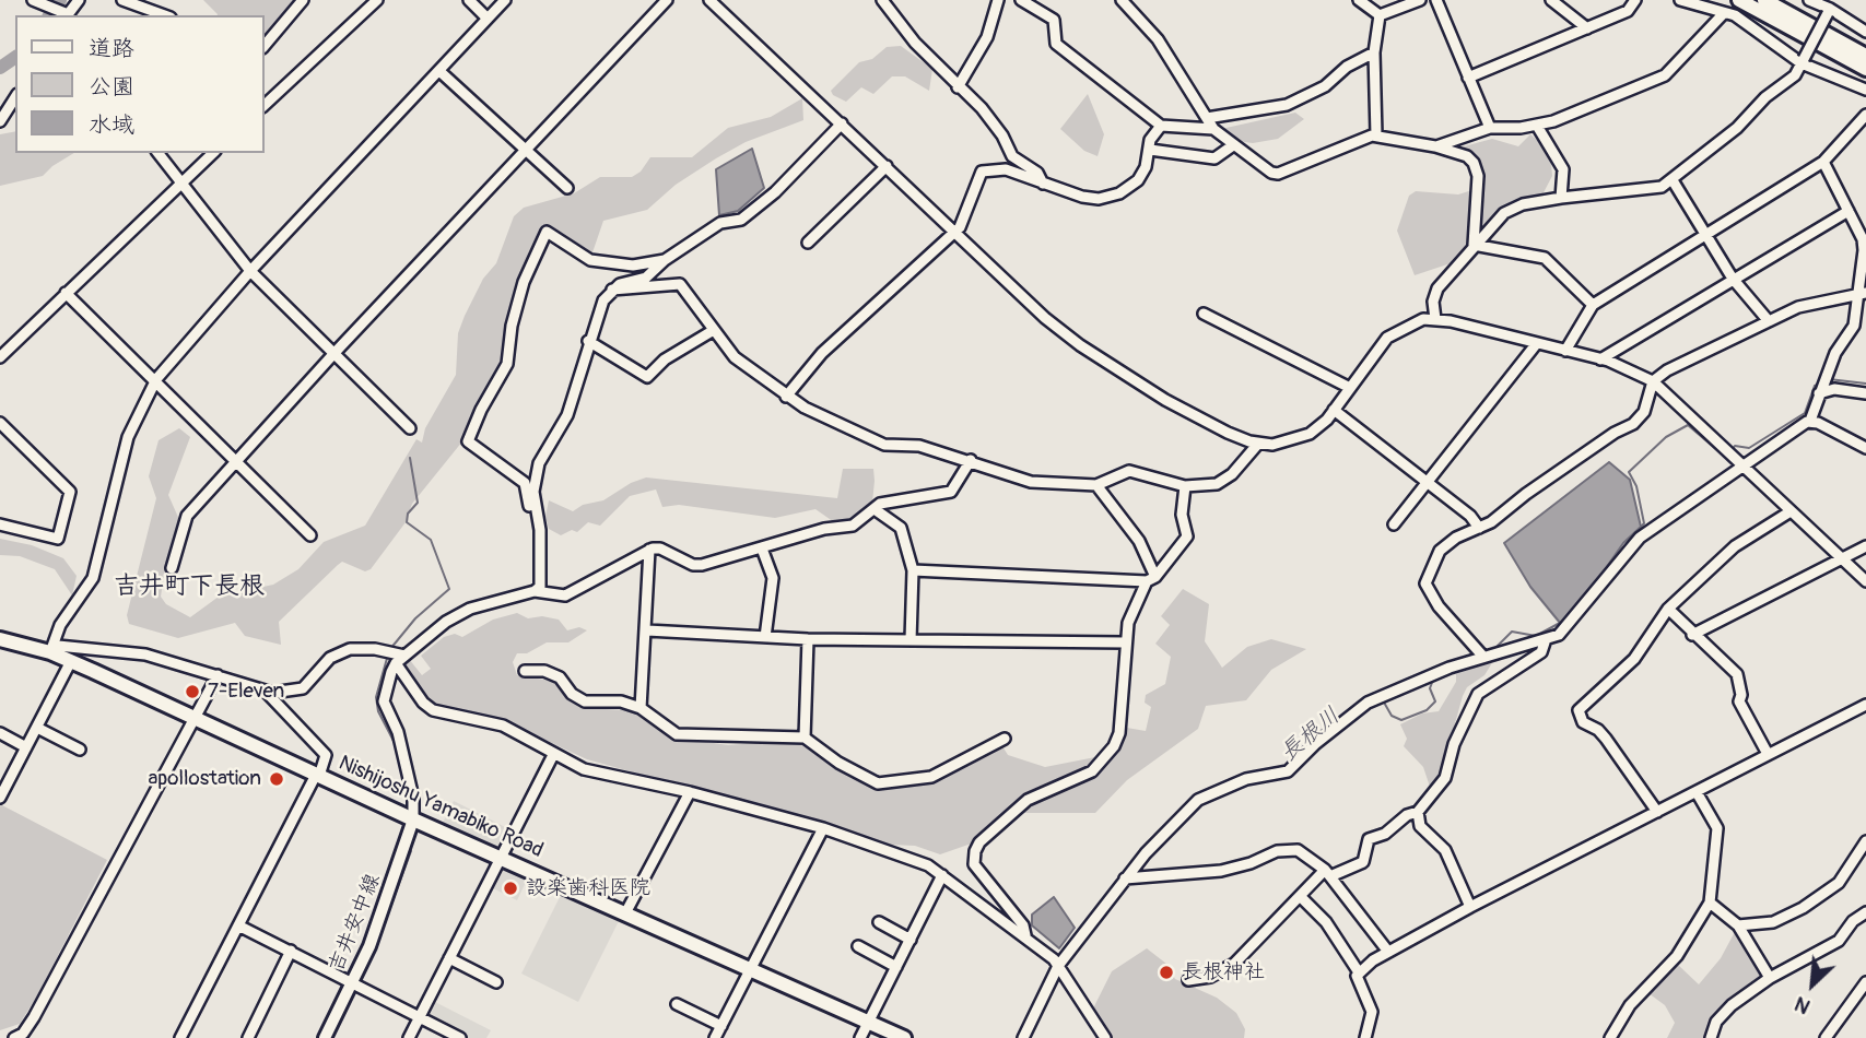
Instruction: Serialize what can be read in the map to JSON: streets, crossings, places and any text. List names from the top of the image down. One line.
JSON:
{"streets":{"highway":["Nishijoshu Yamabiko Road"],"main road":["吉井安中線"]},"crossings":[["Nishijoshu Yamabiko Road","吉井安中線"]],"districts":["吉井町下長根"],"water":["長根川"],"places":["7-Eleven","apollostation","設楽歯科医院","長根神社"],"legend":["道路","公園","水域"],"north":"bottom left"}
